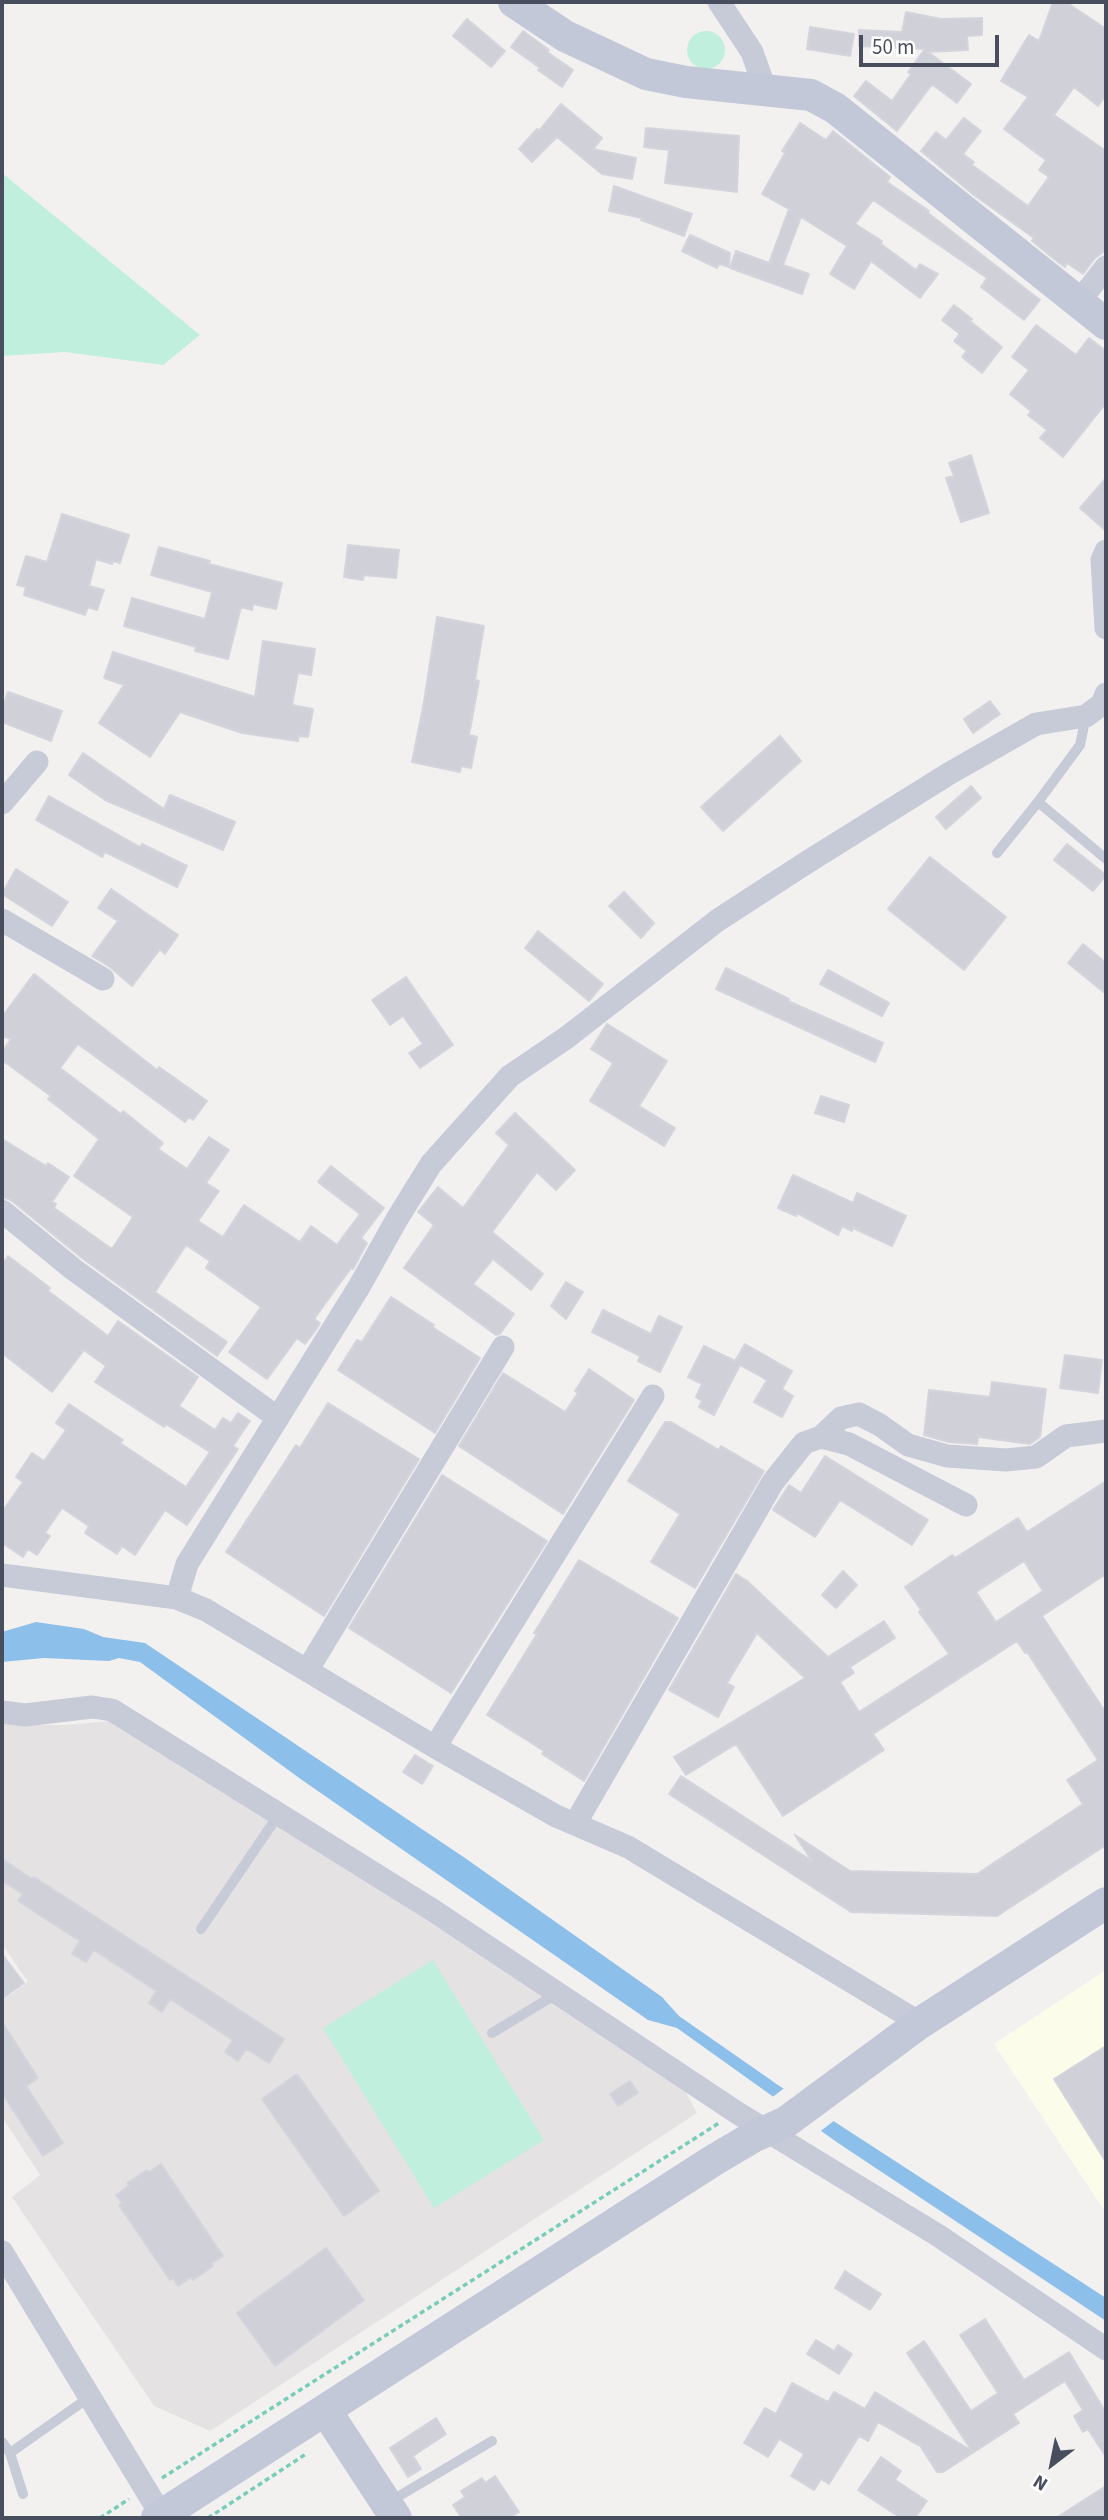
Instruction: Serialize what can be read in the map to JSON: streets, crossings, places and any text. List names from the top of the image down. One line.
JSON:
{"scale_bar":"50 m","north":"bottom left"}
